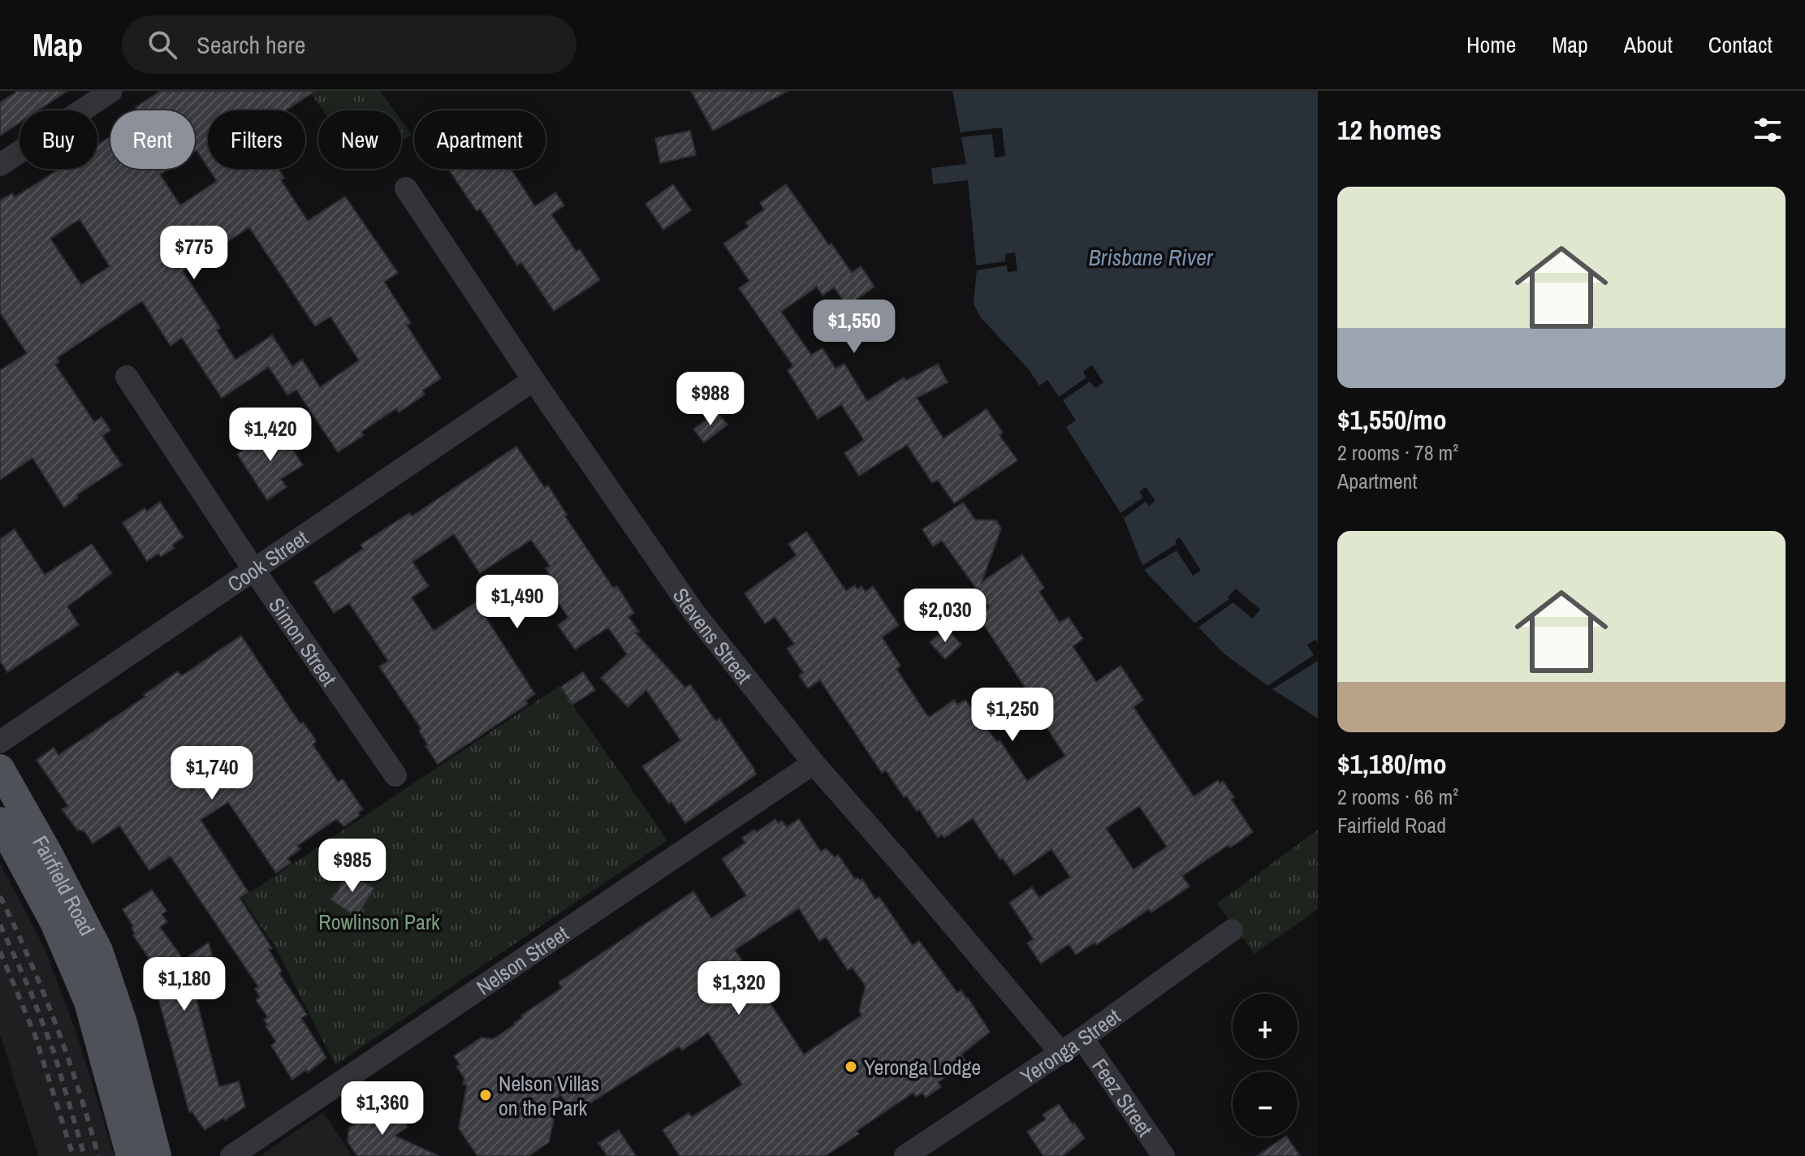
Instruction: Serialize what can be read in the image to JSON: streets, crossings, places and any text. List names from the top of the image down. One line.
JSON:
{"streets":{"main road":["Fairfield Road"],"street":["Cook Street","Stevens Street","Simon Street","Nelson Street","Yeronga Street","Feez Street"]},"crossings":[["Cook Street","Stevens Street"],["Cook Street","Simon Street"],["Stevens Street","Nelson Street"],["Stevens Street","Yeronga Street"],["Yeronga Street","Feez Street"]],"water":["Brisbane River"],"parks":["Rowlinson Park"],"places":["Yeronga Lodge","Nelson Villas on the Park"],"page":{"header":"Map","search":"Search here","nav":["Home","Map","About","Contact"],"heading":"12 homes","chip":["Buy","Rent","Filters","New","Apartment"],"list":[{"name":"$1,550/mo","note":"2 rooms · 78 m² · Apartment"},{"name":"$1,180/mo","note":"2 rooms · 66 m² · Fairfield Road"}],"price":["$775","$1,550","$988","$1,420","$1,490","$2,030","$1,250","$1,740","$985","$1,180","$1,320","$1,360"],"map_buttons":["+","−"]}}
